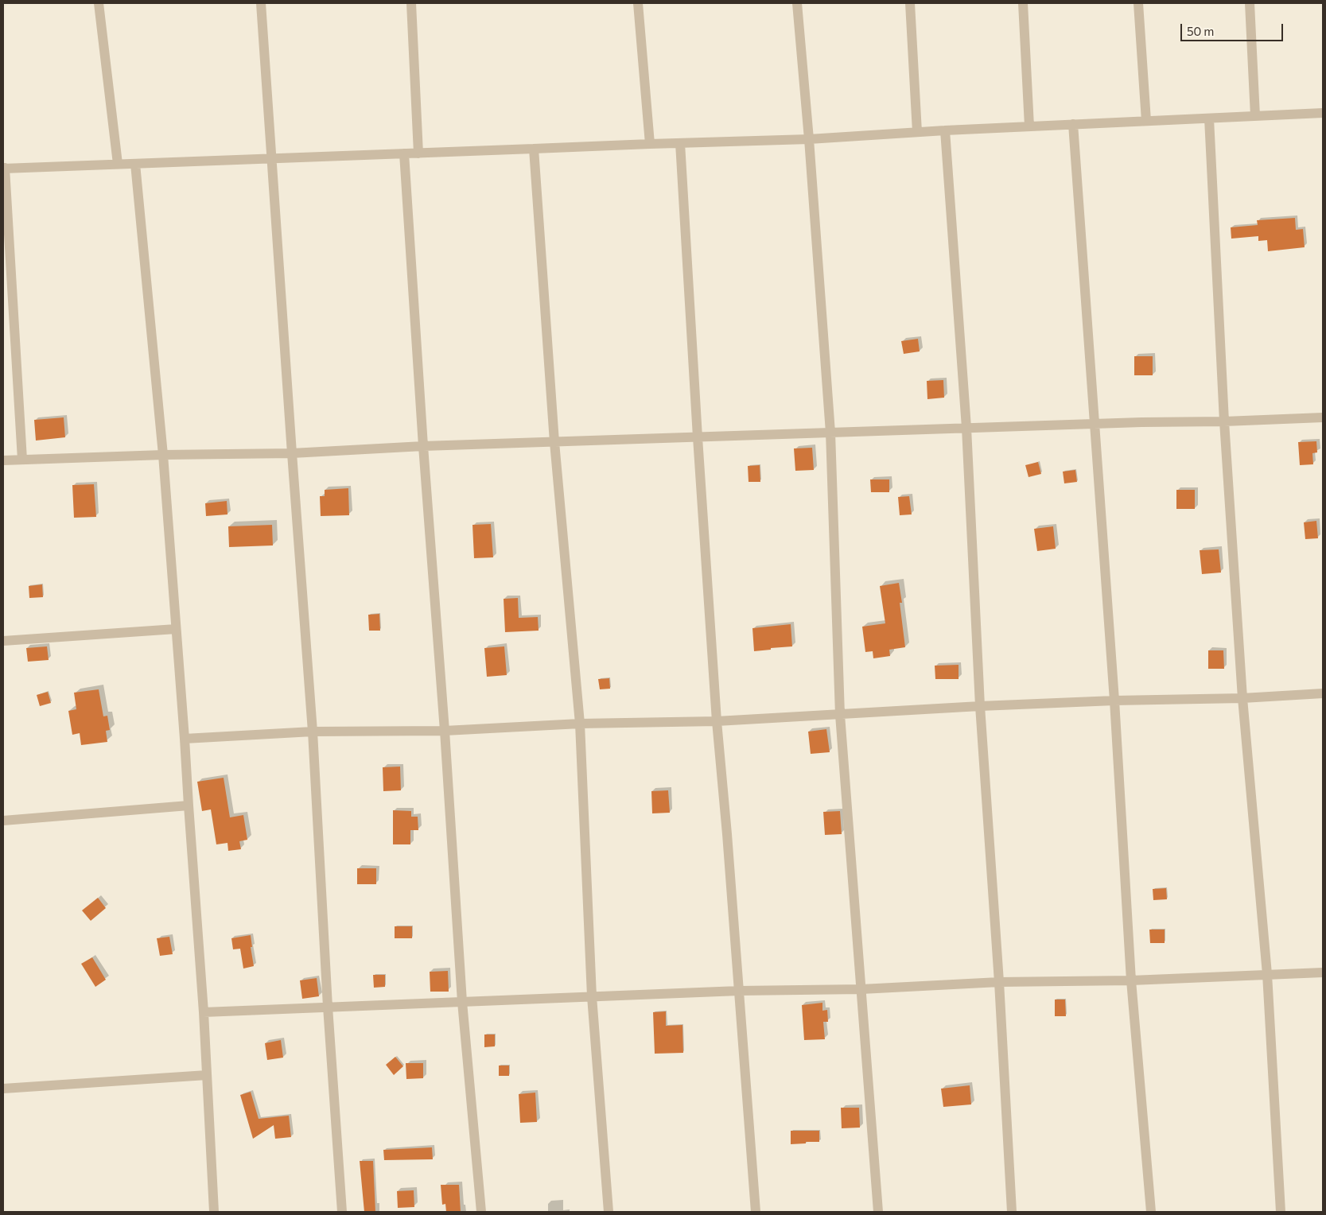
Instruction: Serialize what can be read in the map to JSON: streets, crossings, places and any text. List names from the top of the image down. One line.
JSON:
{"scale_bar":"50 m"}
